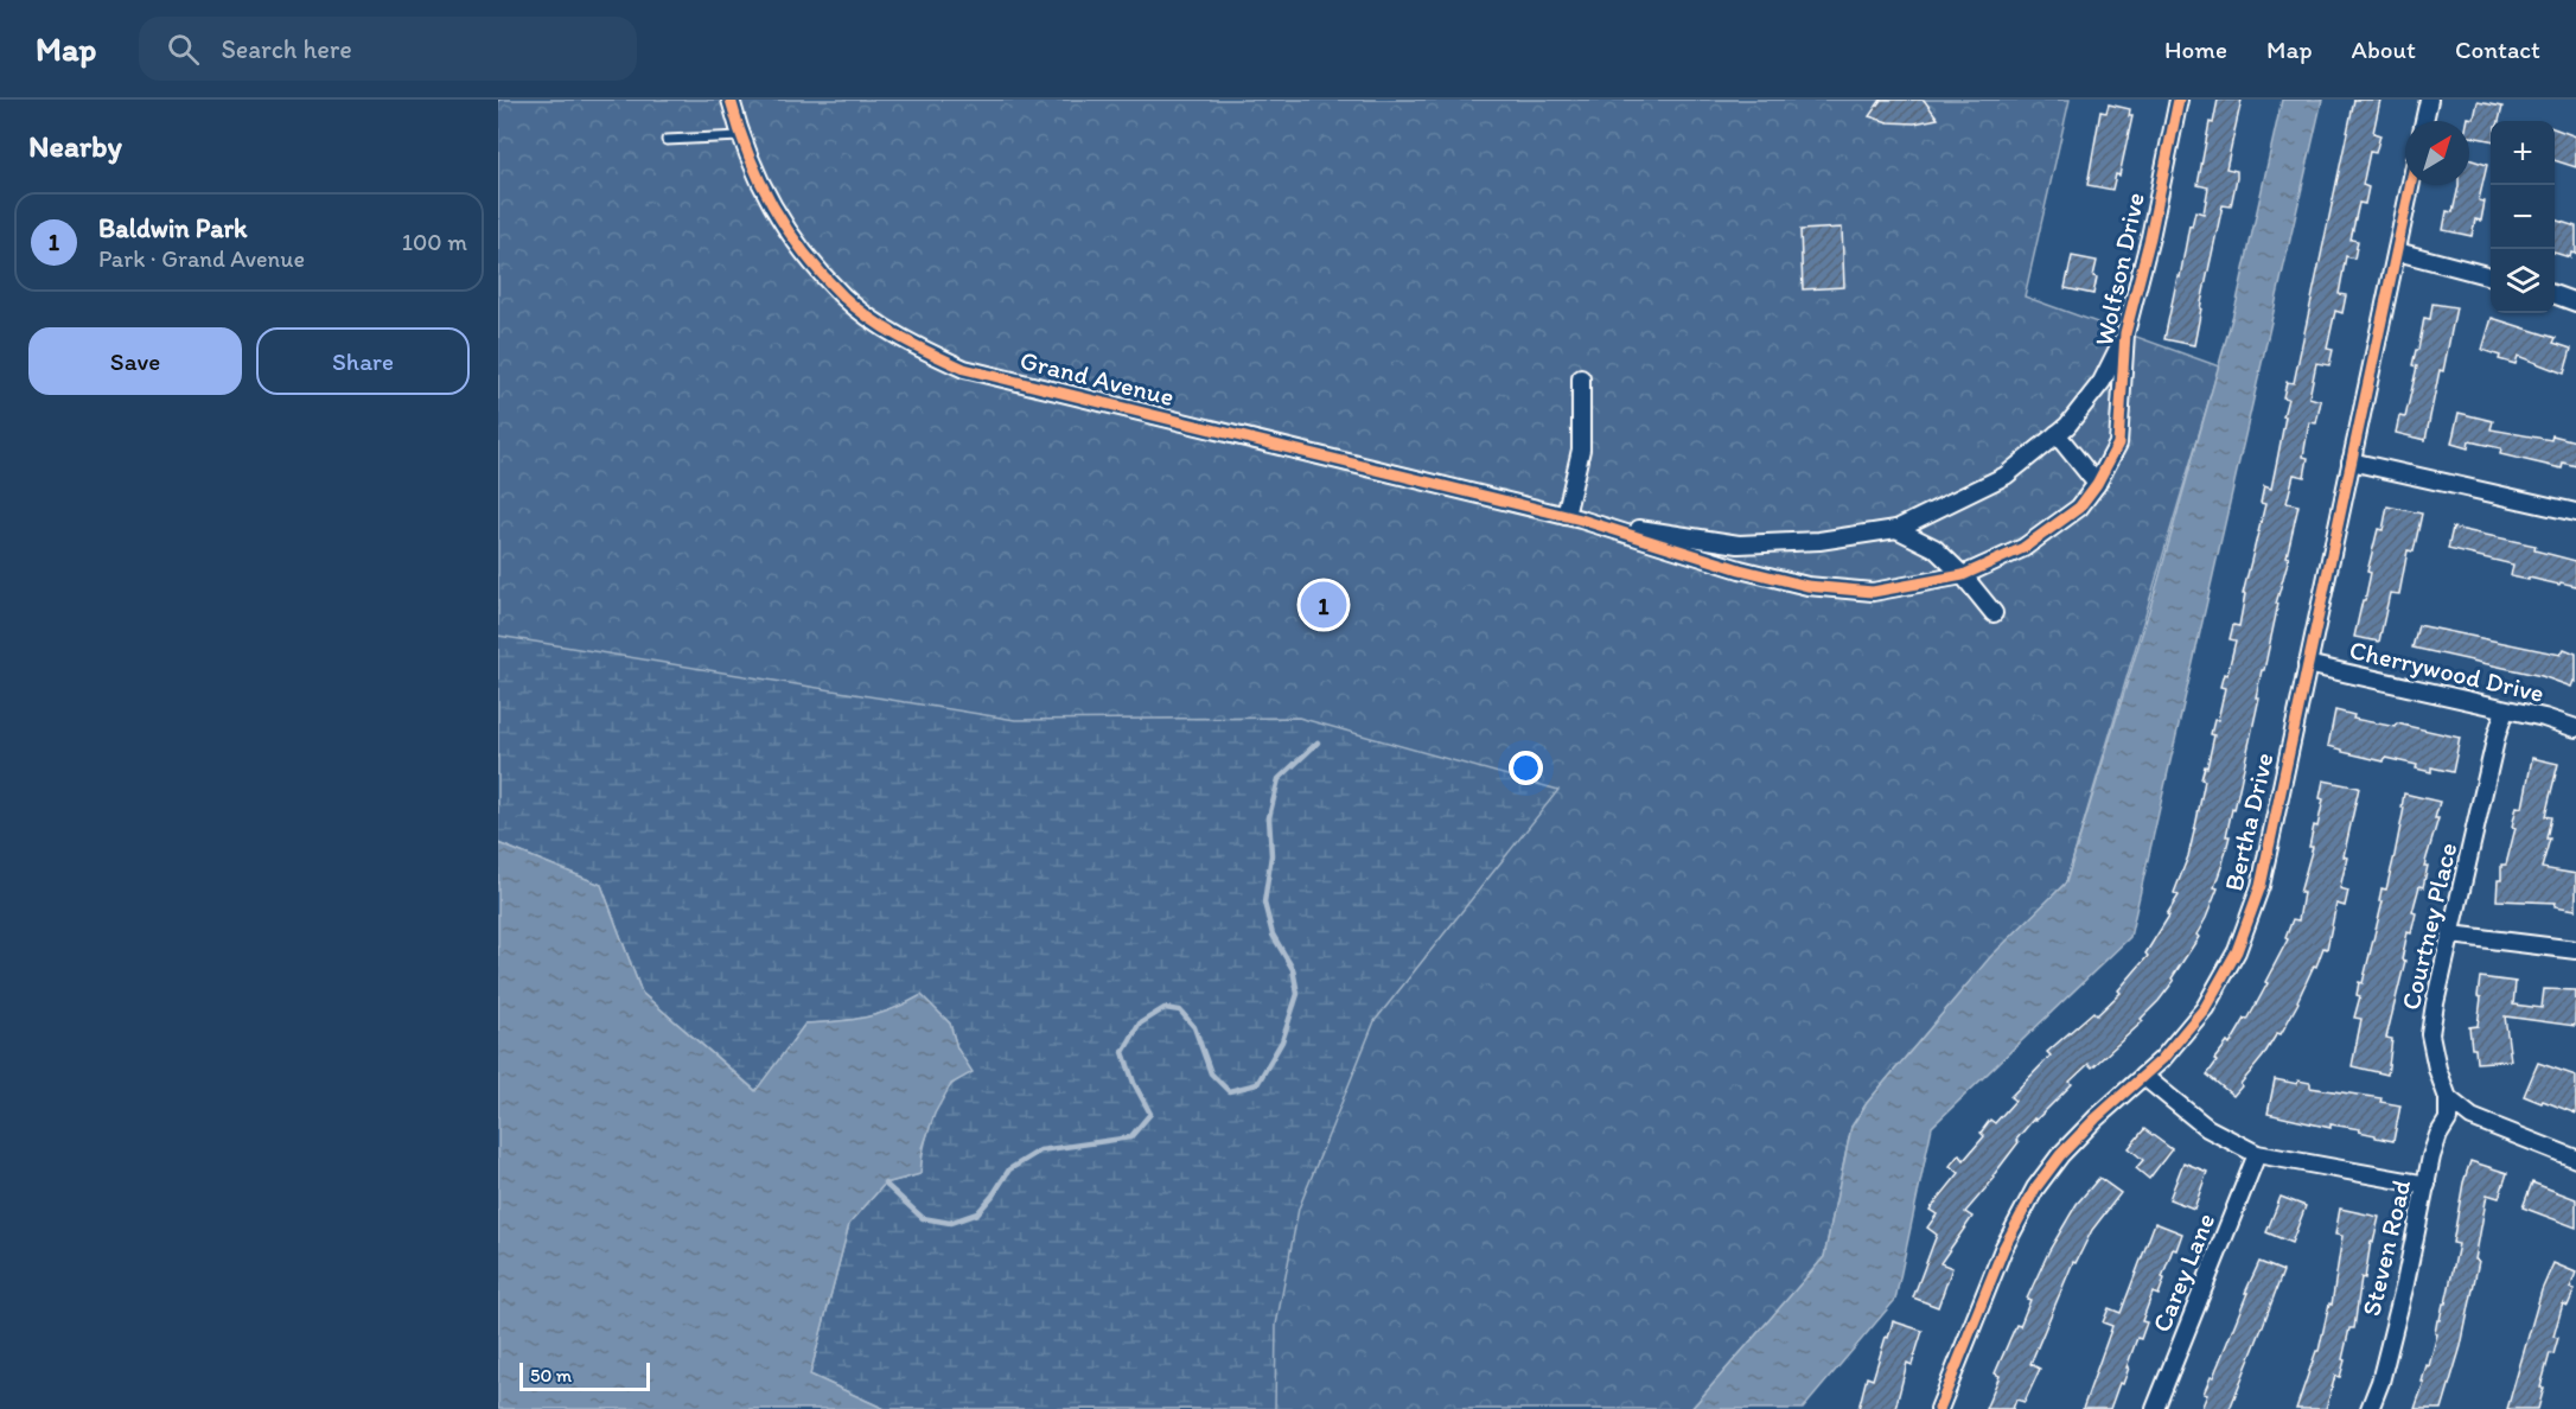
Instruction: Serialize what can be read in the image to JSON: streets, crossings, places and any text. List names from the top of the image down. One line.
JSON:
{"streets":{"street":["Wolfson Drive","Grand Avenue","Cherrywood Drive","Bertha Drive","Courtney Place","Steven Road","Carey Lane"]},"crossings":[["Wolfson Drive","Grand Avenue"],["Cherrywood Drive","Bertha Drive"],["Cherrywood Drive","Courtney Place"],["Courtney Place","Steven Road"]],"scale_bar":"50 m","north":"top right","page":{"header":"Map","search":"Search here","nav":["Home","Map","About","Contact"],"heading":"Nearby","map_buttons":["+","−"],"list":[{"mark":"1","name":"Baldwin Park","note":"Park · Grand Avenue","value":"100 m"}],"buttons":["Save","Share"],"pins":"1","scale":"50 m"}}
